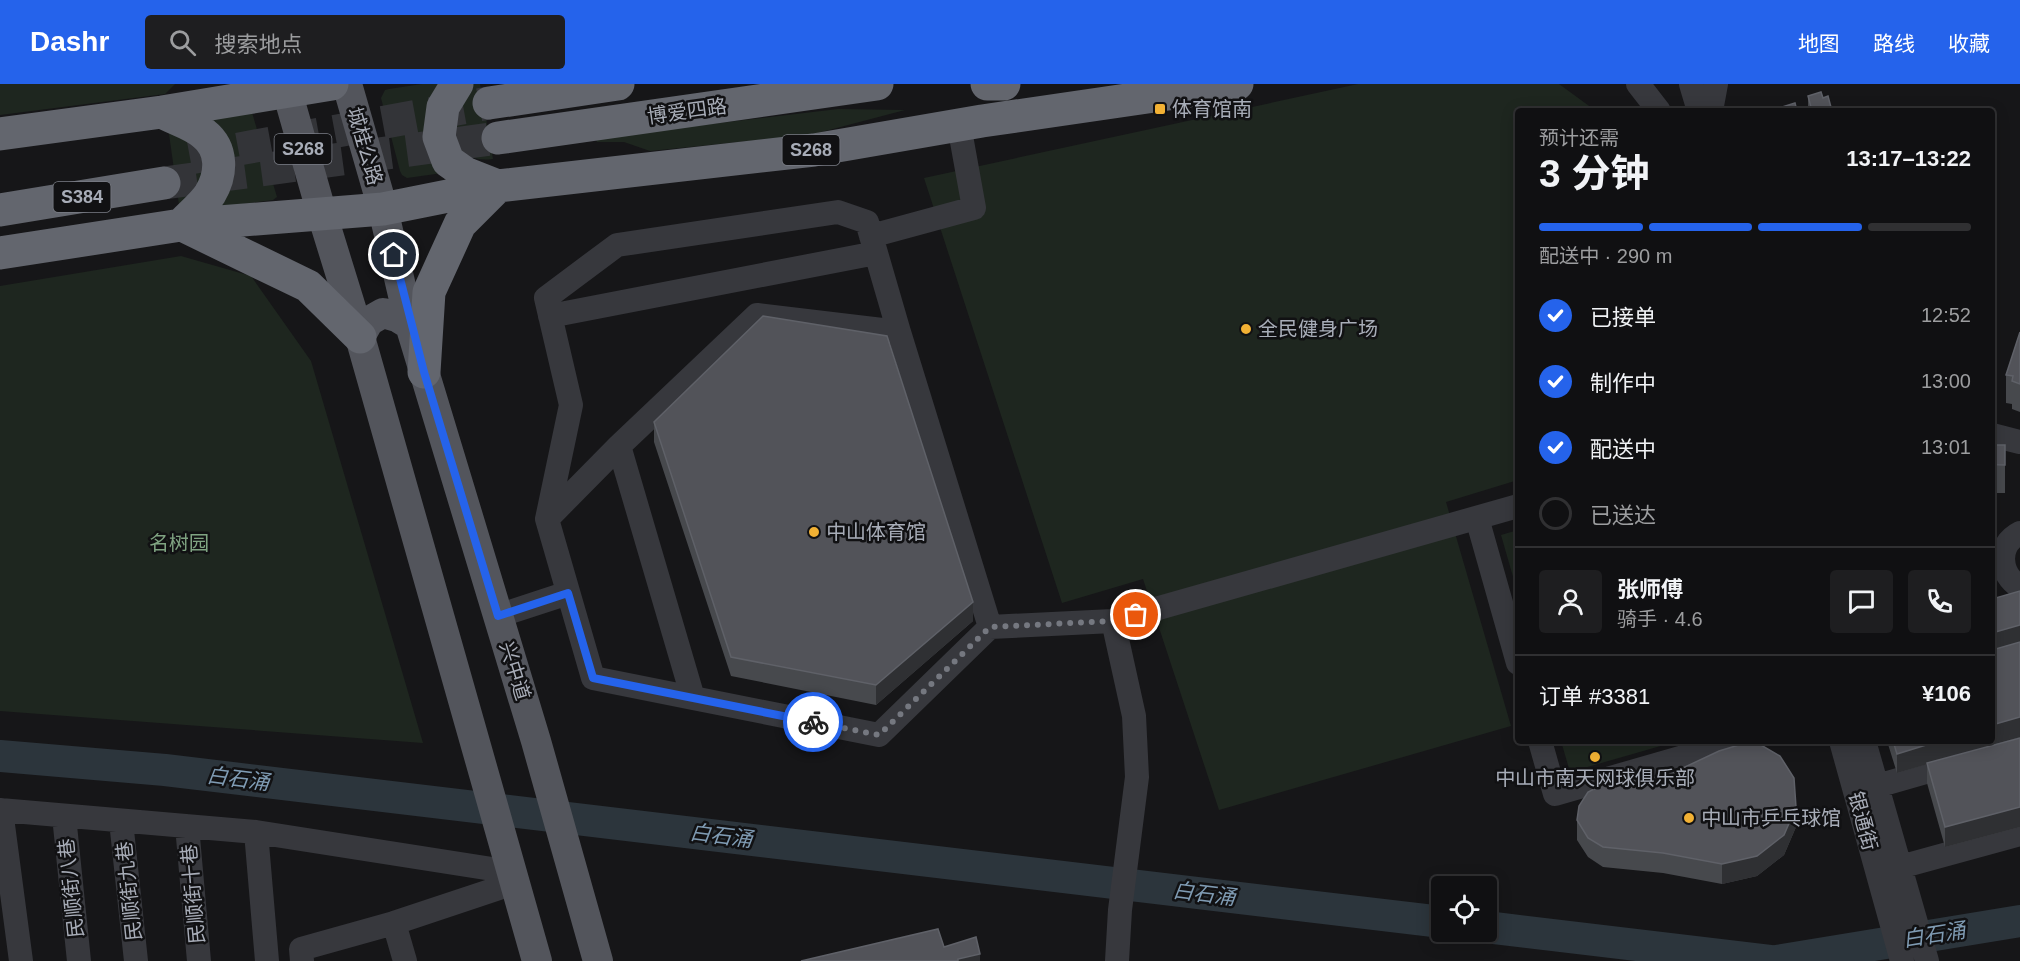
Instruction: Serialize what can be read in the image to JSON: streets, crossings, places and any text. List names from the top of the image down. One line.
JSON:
{"streets":{"highway":["博爱四路","S268","S384"],"main road":["城桂公路","兴中道"],"street":["银通街","民顺街八巷","民顺街九巷","民顺街十巷"]},"crossings":[["城桂公路","S268"],["城桂公路","兴中道"],["S268","兴中道"]],"water":["白石涌"],"parks":["名树园"],"places":{"transit":["体育馆南"],"other":["全民健身广场","中山体育馆","中山市南天网球俱乐部","中山市乒乓球馆"]},"page":{"header":"Dashr","search":"搜索地点","nav":["地图","路线","收藏"],"heading":["3 分钟","预计还需","13:17–13:22"],"panel":["张师傅","骑手 · 4.6","订单 #3381","¥106"],"bar":"配送中 · 290 m","list":[["已接单","12:52"],["制作中","13:00"],["配送中","13:01"],"已送达"]}}
